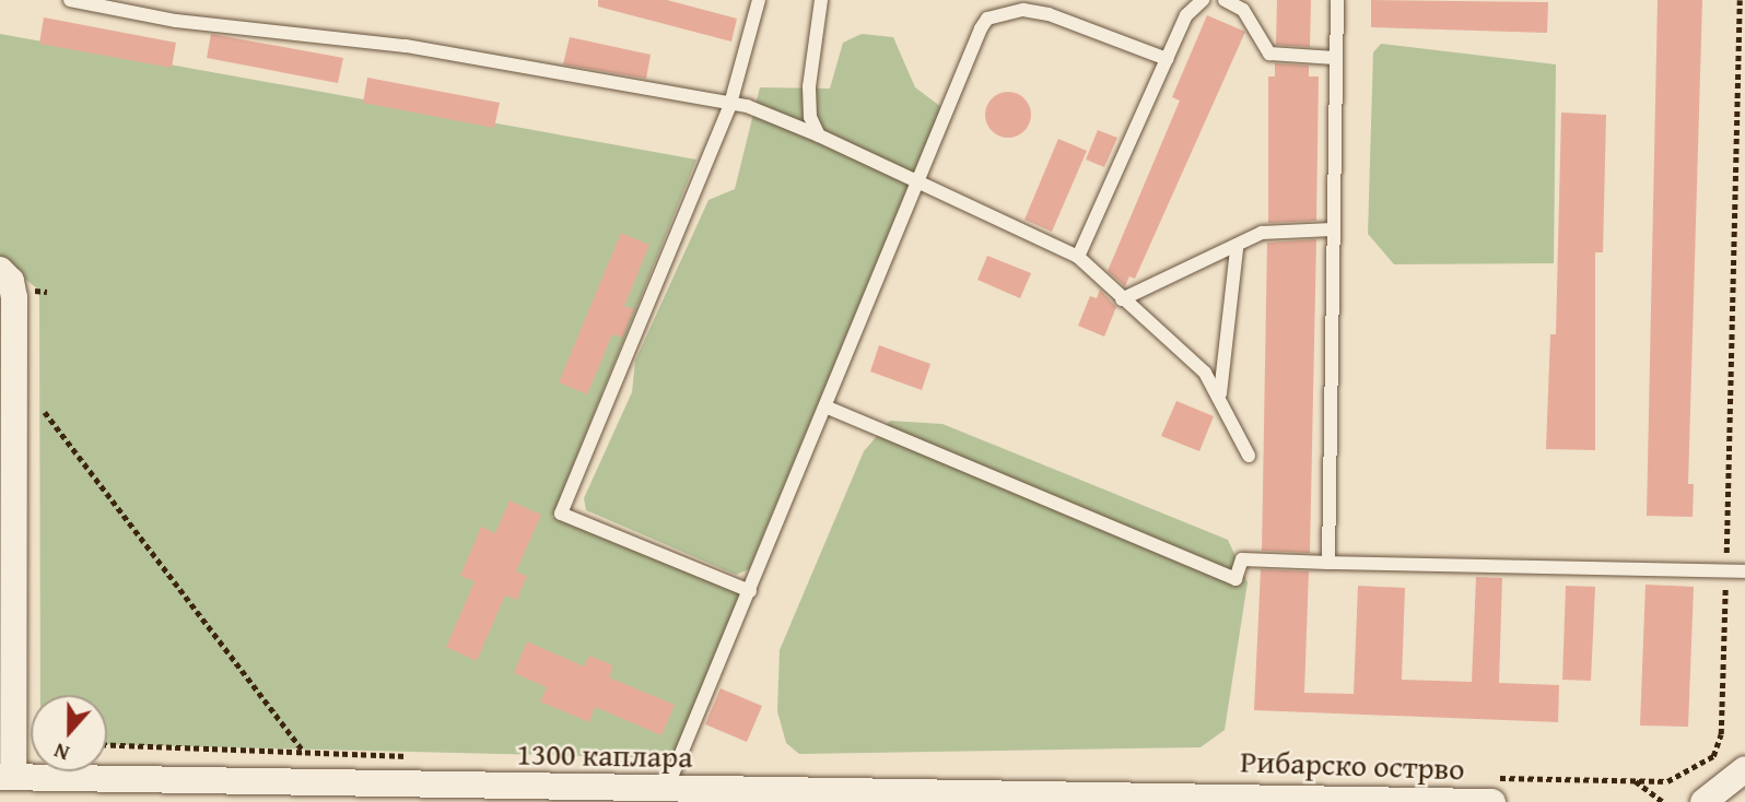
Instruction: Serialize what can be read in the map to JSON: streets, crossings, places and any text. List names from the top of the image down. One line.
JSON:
{"streets":{"street":["1300 каплара","Рибарско острво"]},"crossings":[["1300 каплара","Рибарско острво"]],"north":"bottom"}
